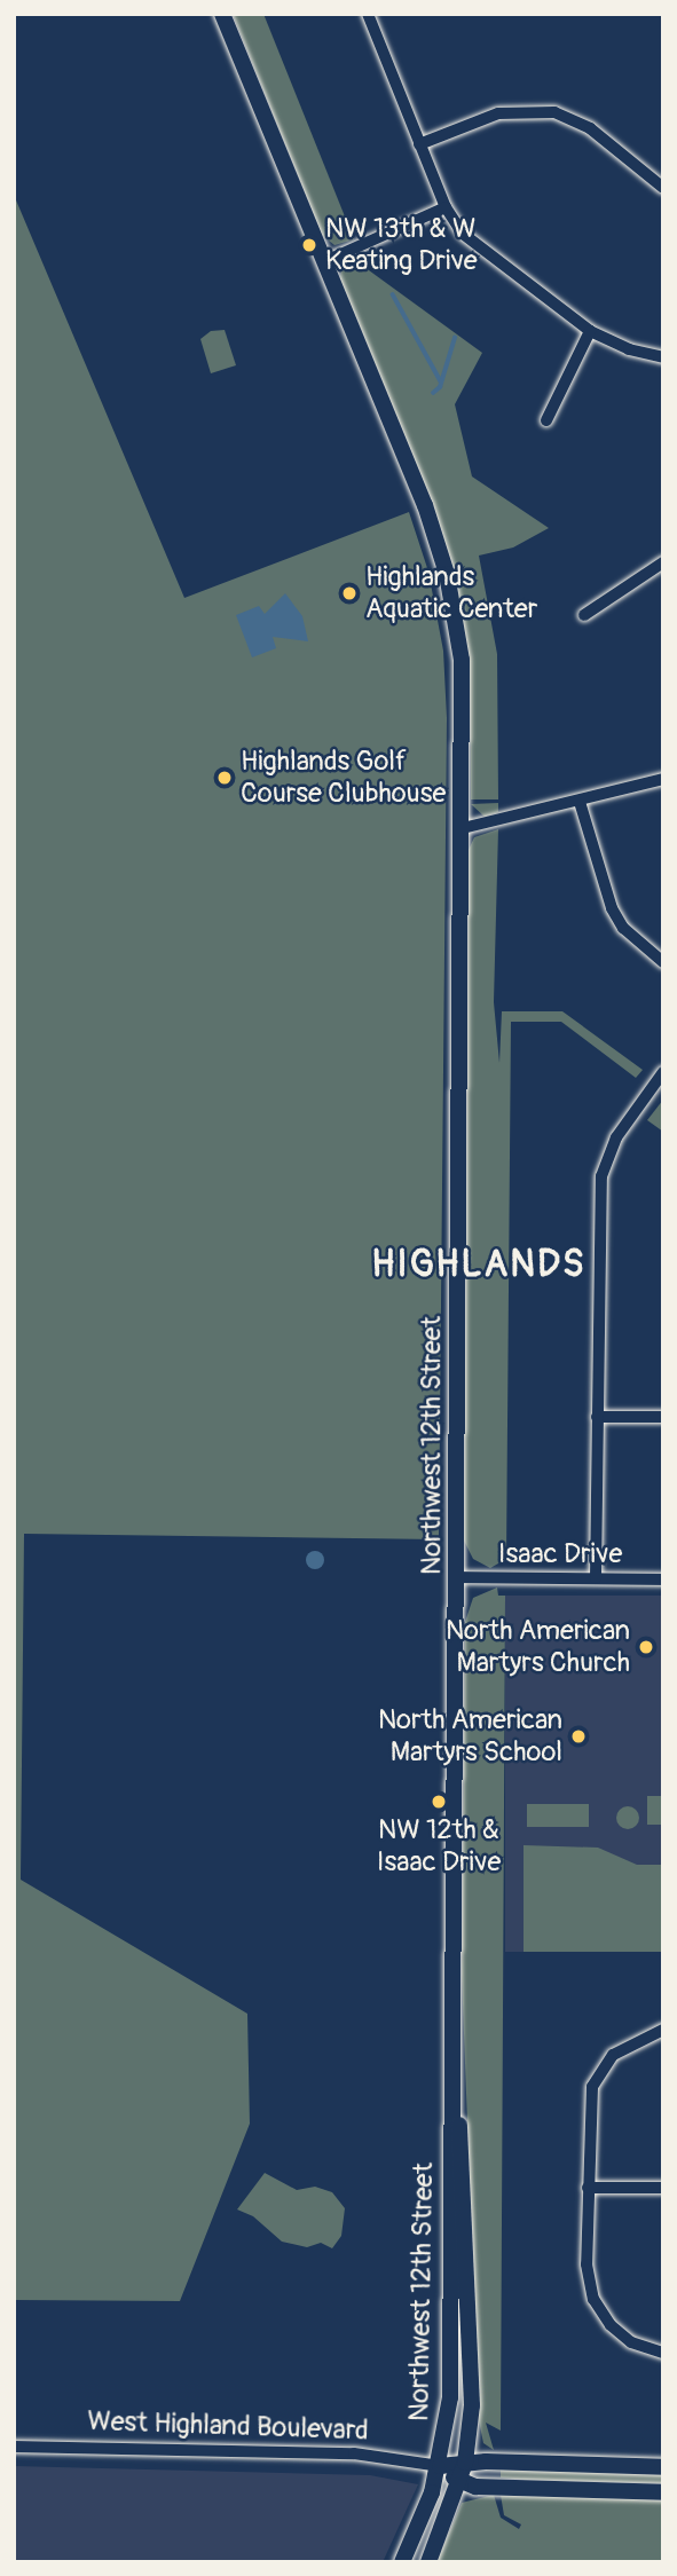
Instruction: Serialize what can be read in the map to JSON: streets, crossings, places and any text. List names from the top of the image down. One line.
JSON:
{"streets":{"main road":["Northwest 12th Street","West Highland Boulevard"],"street":["Isaac Drive"]},"crossings":[["Northwest 12th Street","Isaac Drive"],["Northwest 12th Street","West Highland Boulevard"]],"districts":["HIGHLANDS"],"places":["NW 13th & W Keating Drive","Highlands Aquatic Center","Highlands Golf Course Clubhouse","North American Martyrs Church","North American Martyrs School","NW 12th & Isaac Drive"]}
